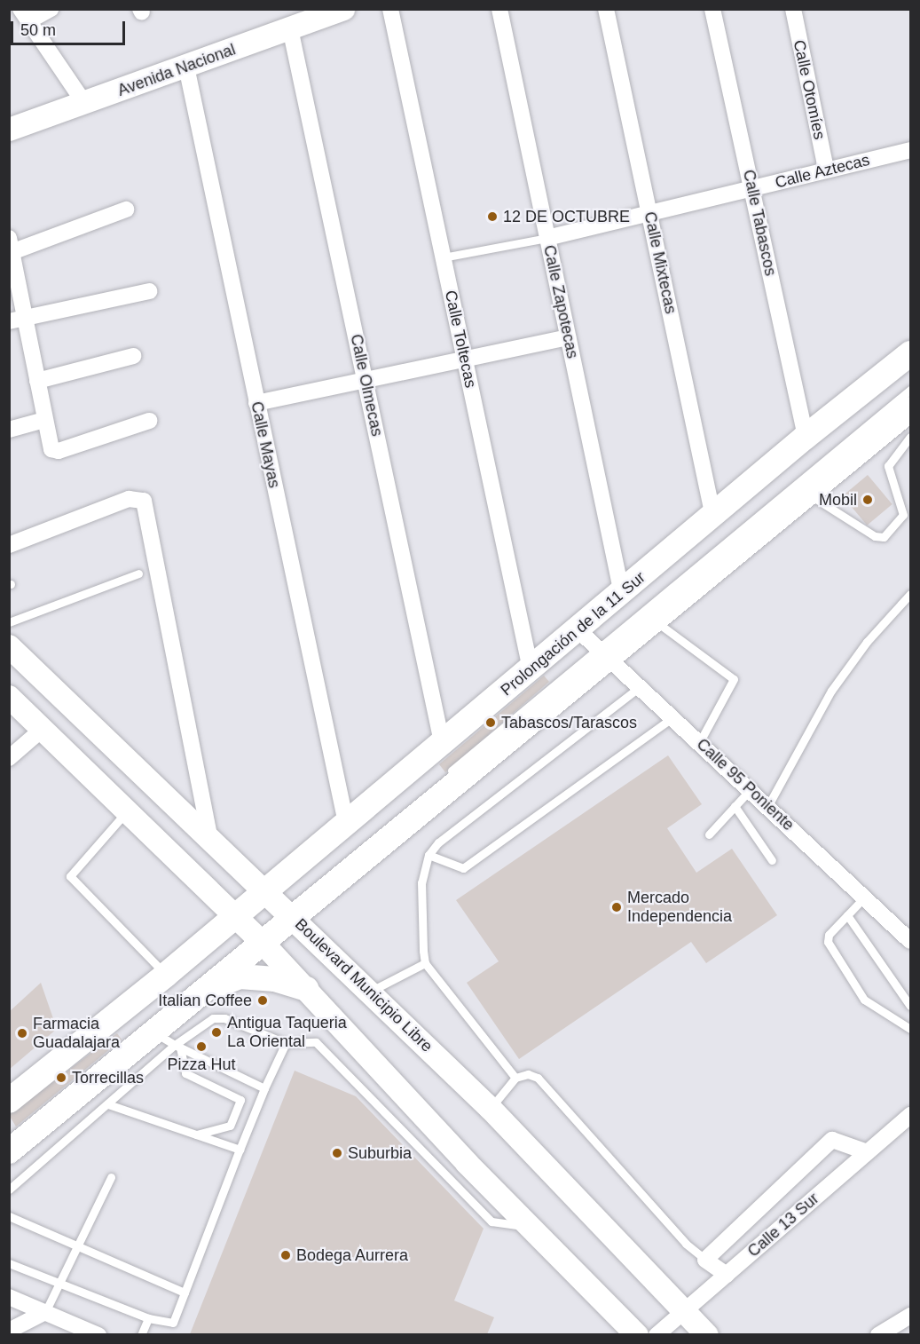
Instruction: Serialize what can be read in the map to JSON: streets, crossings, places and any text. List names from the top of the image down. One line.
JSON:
{"streets":{"main road":["Avenida Nacional","Prolongación de la 11 Sur","Boulevard Municipio Libre"],"street":["Calle Otomíes","Calle Aztecas","Calle Tabascos","Calle Mixtecas","Calle Zapotecas","Calle Toltecas","Calle Olmecas","Calle Mayas","Calle 95 Poniente","Calle 13 Sur"]},"crossings":[["Avenida Nacional","Calle Olmecas"],["Avenida Nacional","Calle Mayas"],["Calle Otomíes","Calle Aztecas"],["Calle Aztecas","Calle Tabascos"],["Calle Aztecas","Calle Mixtecas"],["Calle Aztecas","Calle Zapotecas"],["Calle Tabascos","Prolongación de la 11 Sur"],["Calle Mixtecas","Prolongación de la 11 Sur"],["Calle Zapotecas","Prolongación de la 11 Sur"],["Calle Toltecas","Prolongación de la 11 Sur"],["Calle Olmecas","Prolongación de la 11 Sur"],["Calle Mayas","Prolongación de la 11 Sur"],["Prolongación de la 11 Sur","Calle 95 Poniente"],["Prolongación de la 11 Sur","Boulevard Municipio Libre"],["Boulevard Municipio Libre","Calle 13 Sur"]],"places":["12 DE OCTUBRE","Mobil","Tabascos/Tarascos","Mercado Independencia","Italian Coffee","Antigua Taqueria La Oriental","Farmacia Guadalajara","Pizza Hut","Torrecillas","Suburbia","Bodega Aurrera"],"scale_bar":"50 m"}
